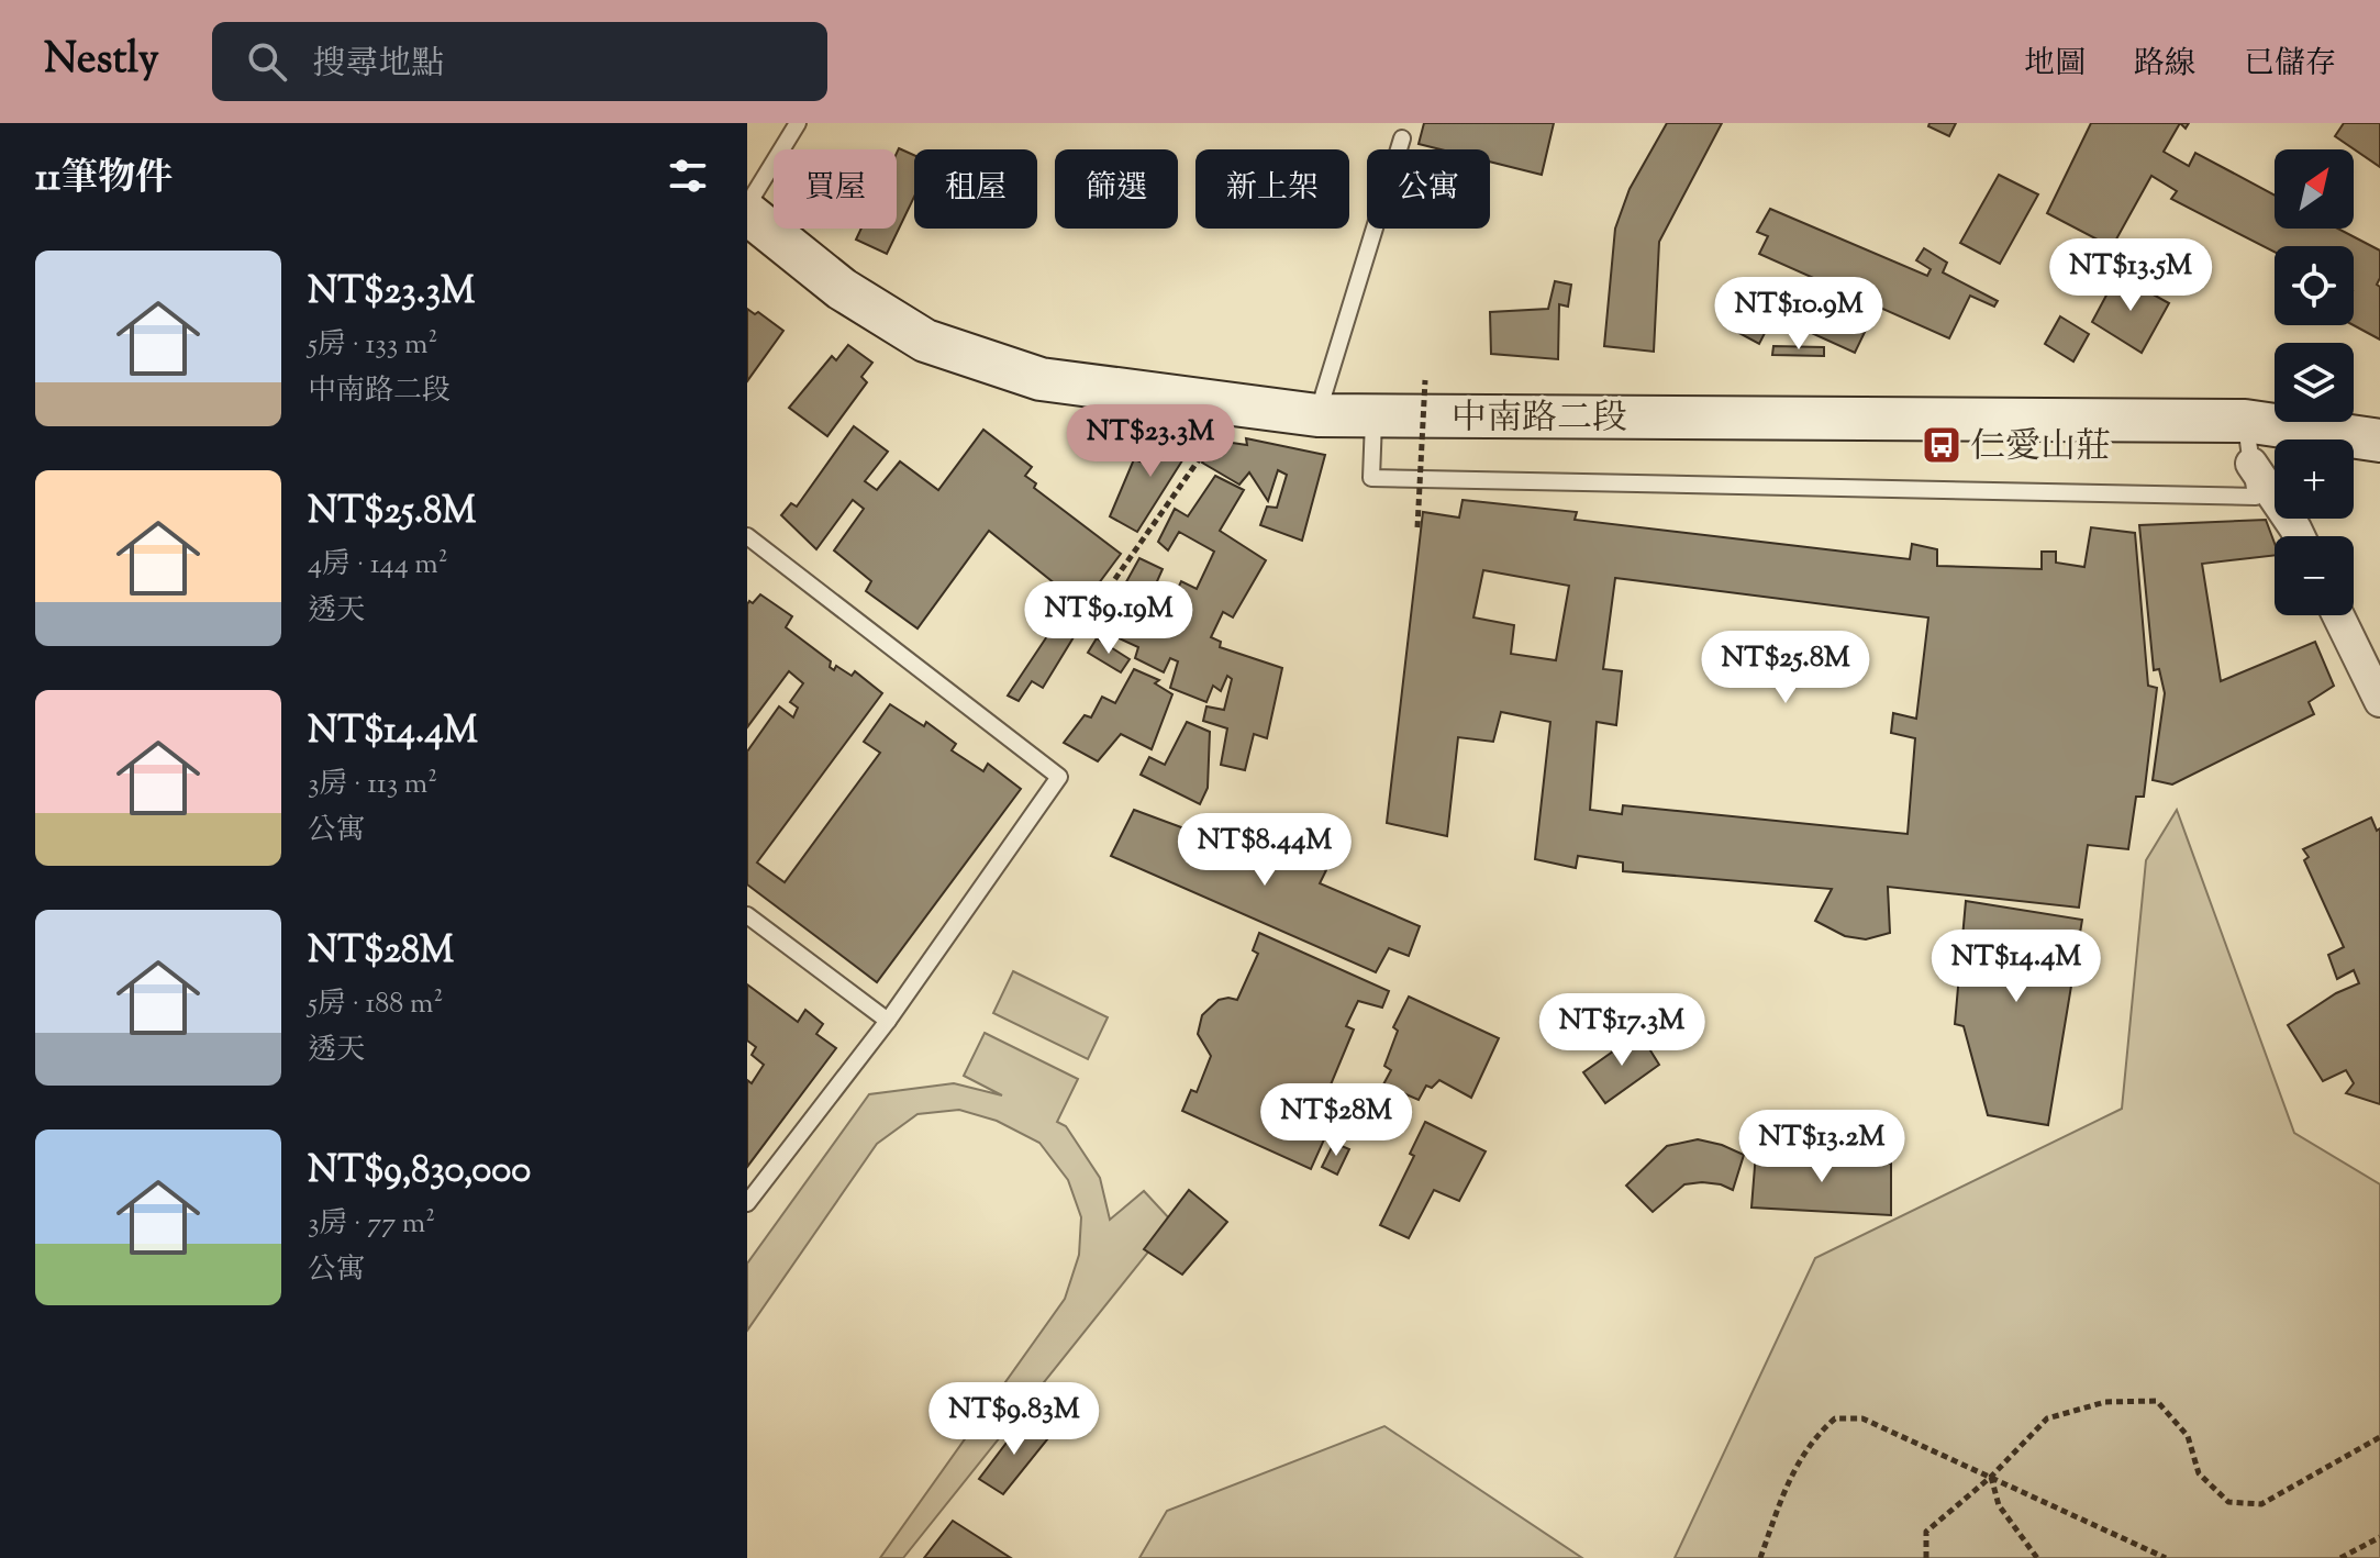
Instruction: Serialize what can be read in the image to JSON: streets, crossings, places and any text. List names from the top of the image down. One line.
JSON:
{"streets":{"main road":["中南路二段"]},"places":{"bus stop":["仁愛山莊"]},"north":"top right","page":{"header":"Nestly","search":"搜尋地點","nav":["地圖","路線","已儲存"],"heading":"11筆物件","map_buttons":["+","−"],"chip":["買屋","租屋","篩選","新上架","公寓"],"list":[{"name":"NT$23.3M","note":"5房 · 133 m² · 中南路二段"},{"name":"NT$25.8M","note":"4房 · 144 m² · 透天"},{"name":"NT$14.4M","note":"3房 · 113 m² · 公寓"},{"name":"NT$28M","note":"5房 · 188 m² · 透天"},{"name":"NT$9,830,000","note":"3房 · 77 m² · 公寓"}],"price":["NT$13.5M","NT$10.9M","NT$23.3M","NT$9.19M","NT$25.8M","NT$8.44M","NT$14.4M","NT$17.3M","NT$28M","NT$13.2M","NT$9.83M"]}}
